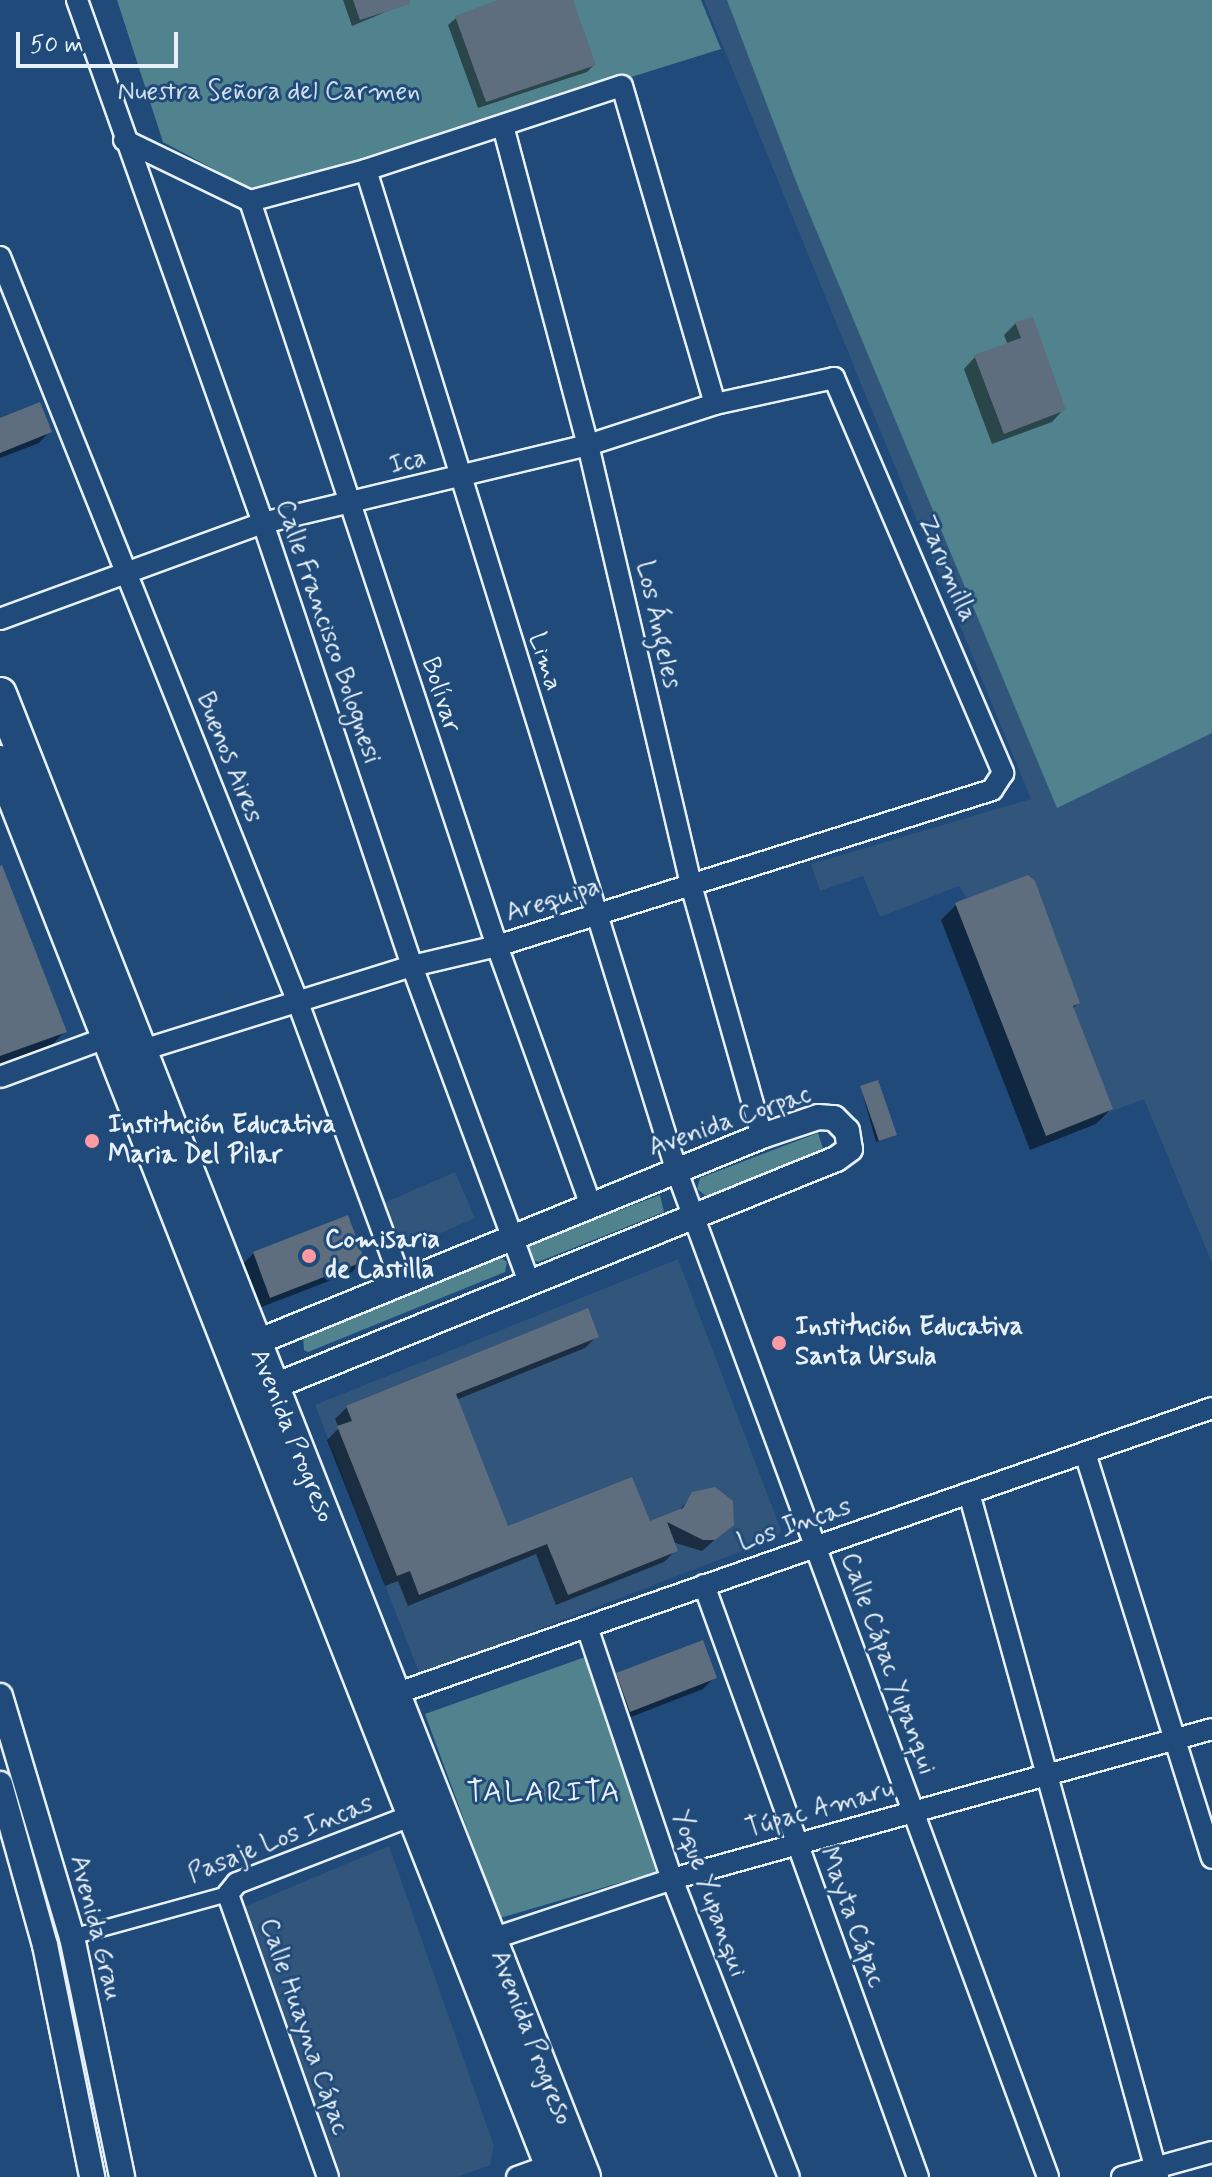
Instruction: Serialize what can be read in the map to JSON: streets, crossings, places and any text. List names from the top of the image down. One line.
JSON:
{"streets":{"main road":["Avenida Progreso"],"street":["Ica","Zarumilla","Los Ángeles","Calle Francisco Bolognesi","Lima","Bolívar","Buenos Aires","Arequipa","Avenida Corpac","Los Incas","Calle Cápac Yupanqui","Túpac Amaru","Pasaje Los Incas","Yoque Yupanqui","Mayta Cápac","Avenida Grau","Calle Huayna Cápac"]},"crossings":[["Ica","Zarumilla"],["Ica","Los Ángeles"],["Ica","Calle Francisco Bolognesi"],["Ica","Lima"],["Ica","Bolívar"],["Ica","Buenos Aires"],["Zarumilla","Arequipa"],["Los Ángeles","Arequipa"],["Los Ángeles","Avenida Corpac"],["Calle Francisco Bolognesi","Arequipa"],["Calle Francisco Bolognesi","Avenida Corpac"],["Lima","Arequipa"],["Lima","Avenida Corpac"],["Lima","Calle Cápac Yupanqui"],["Bolívar","Arequipa"],["Bolívar","Avenida Corpac"],["Buenos Aires","Arequipa"],["Buenos Aires","Avenida Corpac"],["Arequipa","Avenida Progreso"],["Avenida Corpac","Avenida Progreso"],["Avenida Corpac","Calle Cápac Yupanqui"],["Avenida Progreso","Los Incas"],["Avenida Progreso","Túpac Amaru"],["Avenida Progreso","Pasaje Los Incas"],["Los Incas","Calle Cápac Yupanqui"],["Los Incas","Yoque Yupanqui"],["Los Incas","Mayta Cápac"],["Calle Cápac Yupanqui","Túpac Amaru"],["Túpac Amaru","Yoque Yupanqui"],["Túpac Amaru","Mayta Cápac"],["Pasaje Los Incas","Avenida Grau"],["Pasaje Los Incas","Calle Huayna Cápac"]],"districts":["TALARITA"],"parks":["Nuestra Señora del Carmen"],"places":["Institución Educativa Maria Del Pilar","Comisaria de Castilla","Institución Educativa Santa Ursula"],"scale_bar":"50 m"}
